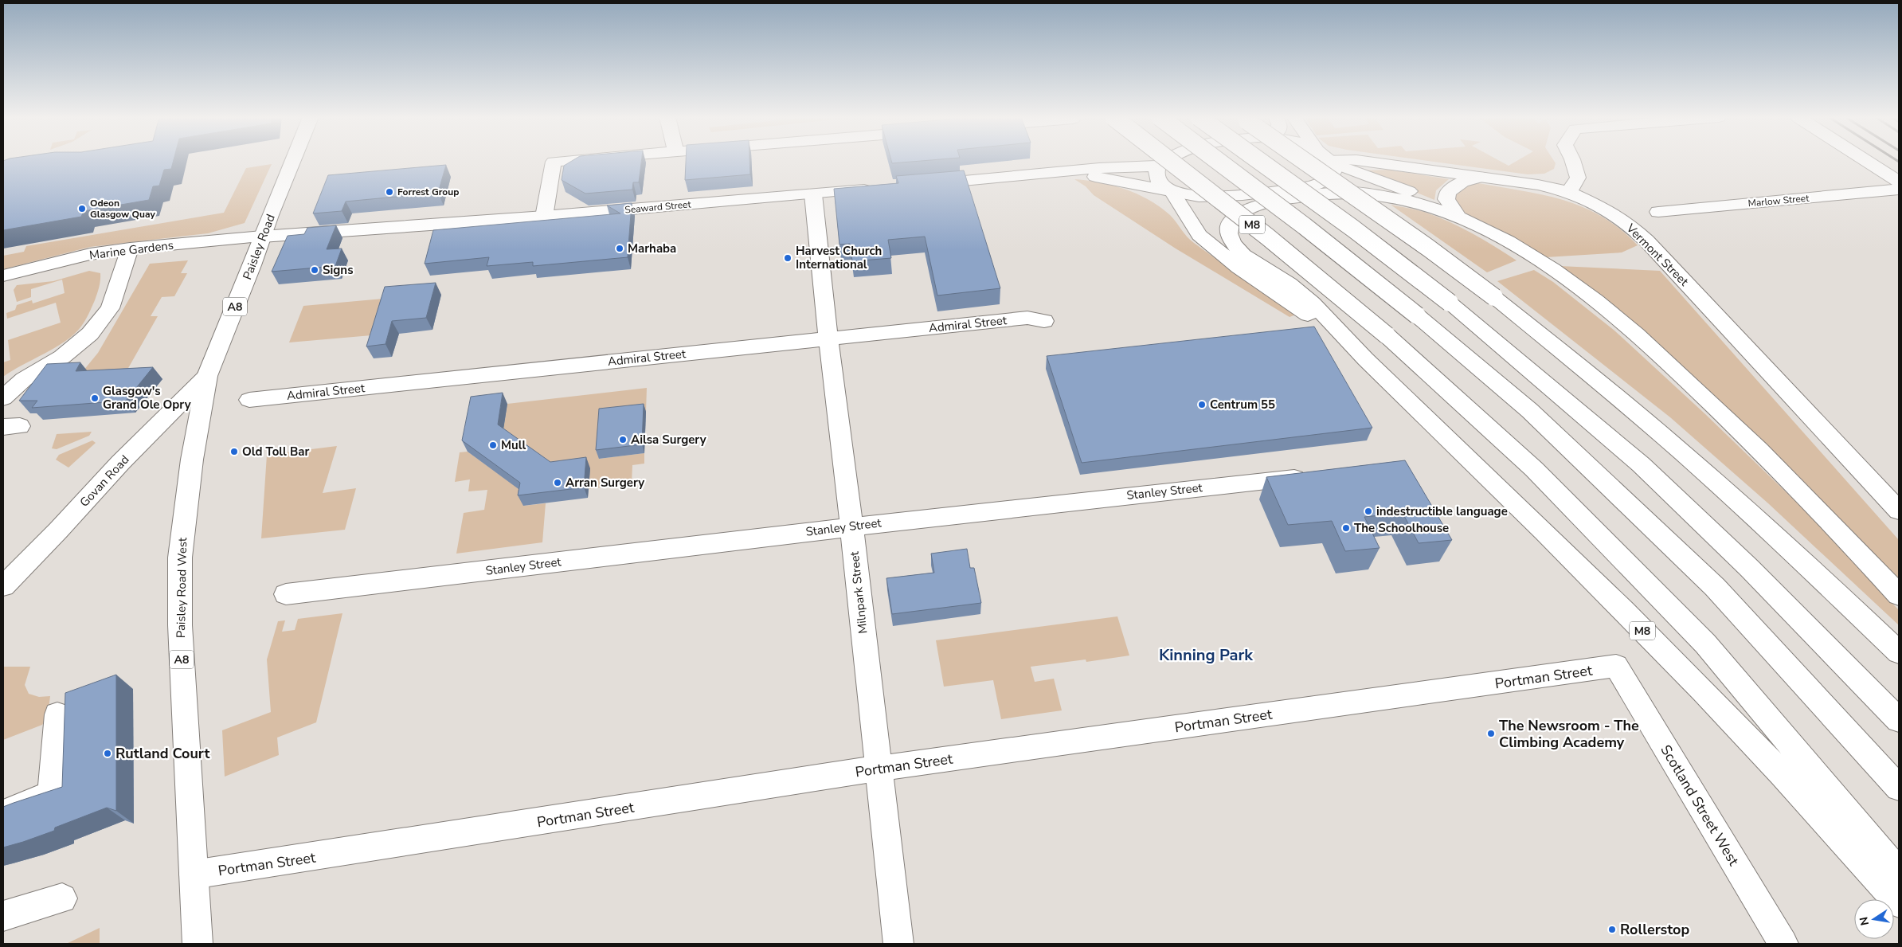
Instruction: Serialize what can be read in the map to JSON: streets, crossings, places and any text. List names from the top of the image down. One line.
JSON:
{"streets":{"main road":["Marlow Street","Seaward Street","M8","Paisley Road","Marine Gardens","Vermont Street","A8","Admiral Street","Govan Road","Stanley Street","Paisley Road West","Milnpark Street","Portman Street","Scotland Street West"]},"crossings":[["Seaward Street","Paisley Road"],["Seaward Street","Marine Gardens"],["Seaward Street","Milnpark Street"],["Paisley Road","Marine Gardens"],["Paisley Road","Govan Road"],["Paisley Road","Paisley Road West"],["Admiral Street","Milnpark Street"],["Govan Road","Paisley Road West"],["Stanley Street","Milnpark Street"],["Paisley Road West","Portman Street"],["Milnpark Street","Portman Street"],["Portman Street","Scotland Street West"]],"districts":["Kinning Park"],"places":["Forrest Group","Odeon Glasgow Quay","Marhaba","Harvest Church International","Signs","Glasgow's Grand Ole Opry","Centrum 55","Ailsa Surgery","Mull","Old Toll Bar","Arran Surgery","indestructible language","The Schoolhouse","The Newsroom - The Climbing Academy","Rutland Court","Rollerstop"],"north":"left"}
